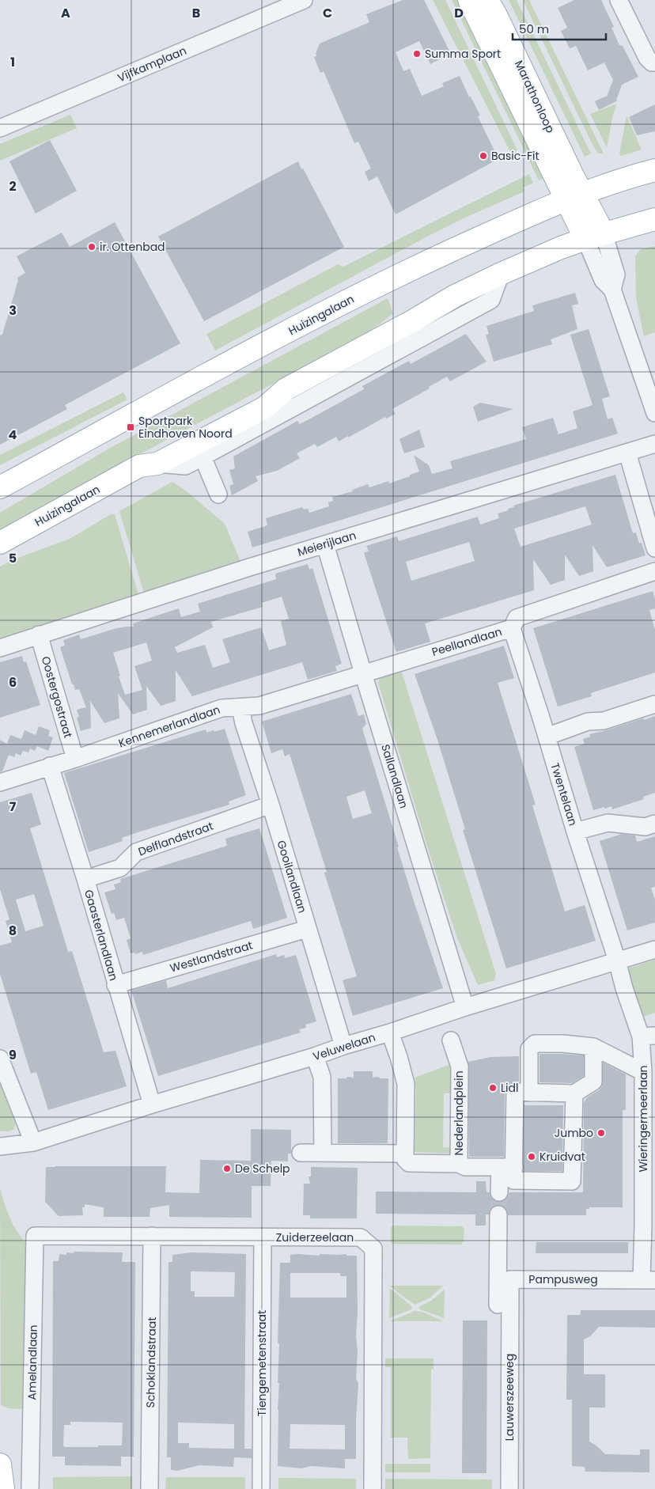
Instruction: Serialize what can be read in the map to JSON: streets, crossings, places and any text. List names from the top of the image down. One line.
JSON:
{"streets":{"main road":["Marathonloop","Huizingalaan"],"street":["Vijfkamplaan","Meierijlaan","Peellandlaan","Oostergostraat","Kennemerlandlaan","Sallandlaan","Twentelaan","Delflandstraat","Gooilandlaan","Gaasterlandlaan","Westlandstraat","Veluwelaan","Nederlandplein","Wieringermeerlaan","Zuiderzeelaan","Pampusweg","Amelandlaan","Schoklandstraat","Tiengemetenstraat","Lauwerszeeweg"]},"crossings":[["Marathonloop","Huizingalaan"],["Meierijlaan","Oostergostraat"],["Meierijlaan","Sallandlaan"],["Peellandlaan","Kennemerlandlaan"],["Peellandlaan","Sallandlaan"],["Peellandlaan","Twentelaan"],["Oostergostraat","Kennemerlandlaan"],["Kennemerlandlaan","Sallandlaan"],["Kennemerlandlaan","Gooilandlaan"],["Kennemerlandlaan","Gaasterlandlaan"],["Sallandlaan","Veluwelaan"],["Twentelaan","Veluwelaan"],["Twentelaan","Wieringermeerlaan"],["Delflandstraat","Gooilandlaan"],["Delflandstraat","Gaasterlandlaan"],["Gooilandlaan","Westlandstraat"],["Gooilandlaan","Veluwelaan"],["Gaasterlandlaan","Westlandstraat"],["Gaasterlandlaan","Veluwelaan"],["Veluwelaan","Wieringermeerlaan"],["Wieringermeerlaan","Pampusweg"],["Zuiderzeelaan","Amelandlaan"],["Zuiderzeelaan","Schoklandstraat"],["Zuiderzeelaan","Tiengemetenstraat"],["Pampusweg","Lauwerszeeweg"]],"places":{"other":["Summa Sport","Basic-Fit","ir. Ottenbad","Lidl","Jumbo","Kruidvat","De Schelp"],"transit":["Sportpark Eindhoven Noord"]},"scale_bar":"50 m","grid":{"columns":["A","B","C","D"],"rows":["1","2","3","4","5","6","7","8","9"]}}
